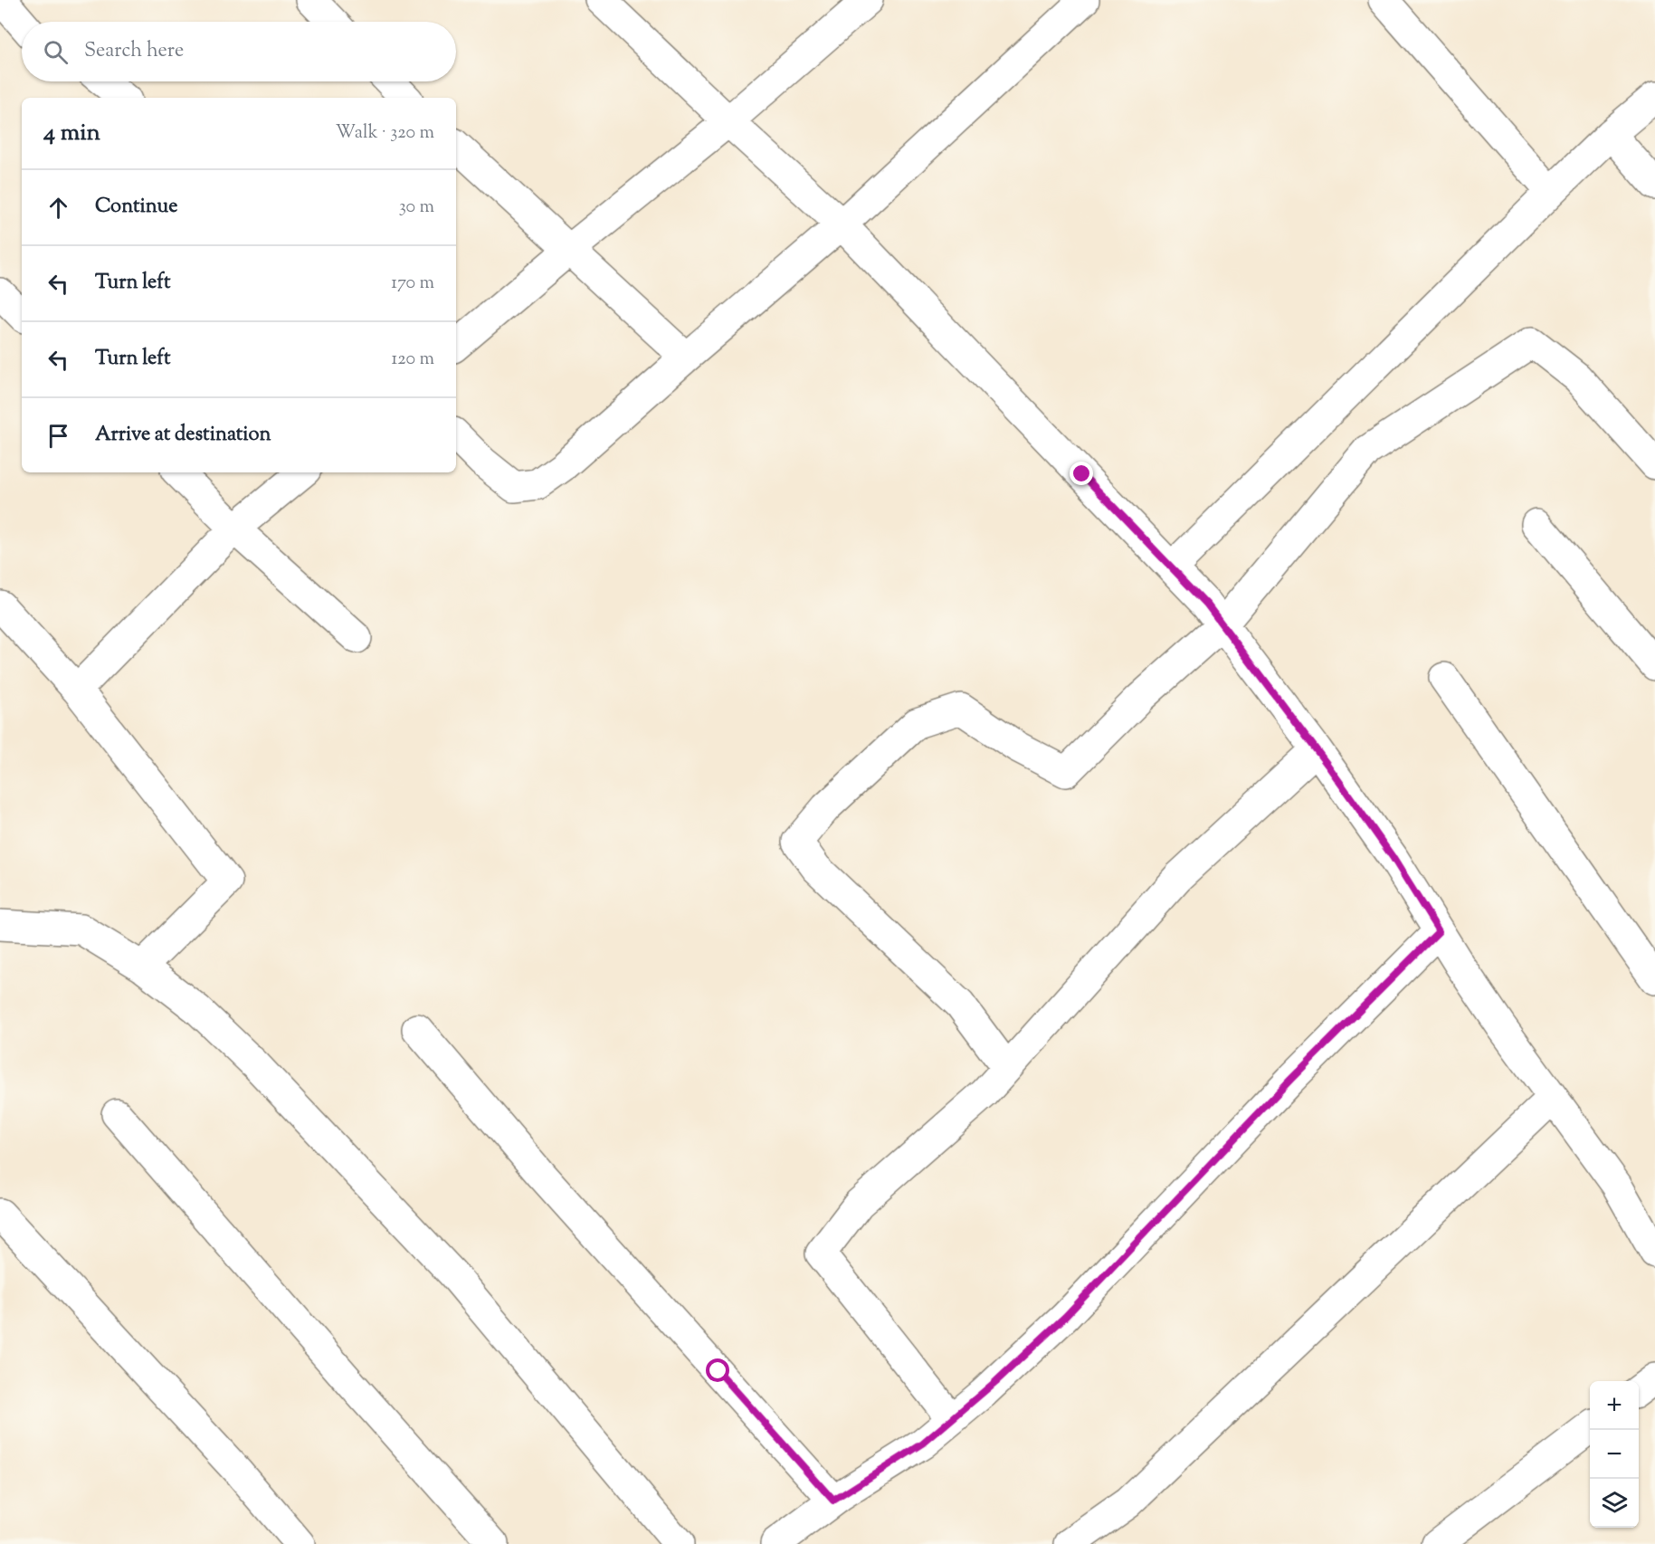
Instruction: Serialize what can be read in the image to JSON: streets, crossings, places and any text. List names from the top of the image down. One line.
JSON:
{"page":{"search":"Search here","heading":["4 min","Walk · 320 m"],"list":[["Continue","30 m"],["Turn left","170 m"],["Turn left","120 m"],"Arrive at destination"],"map_buttons":["+","−"]}}
